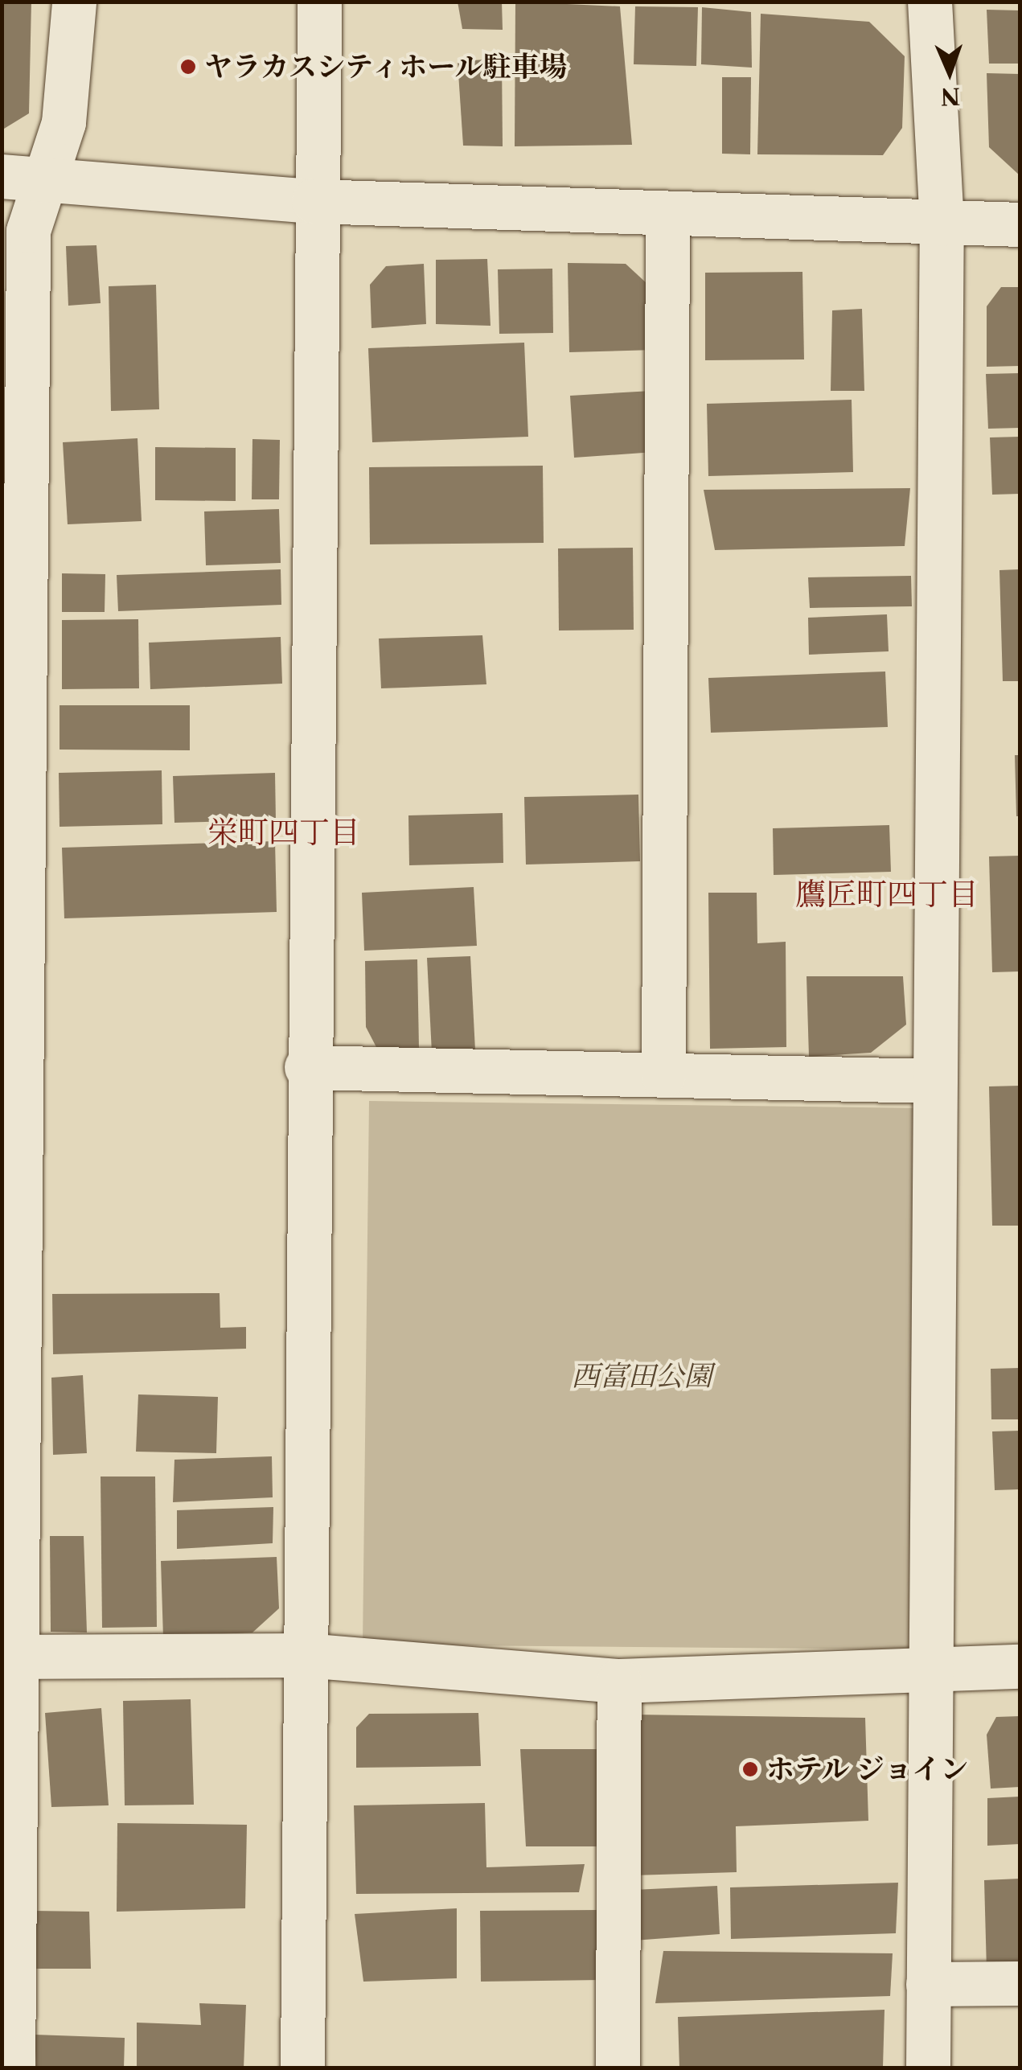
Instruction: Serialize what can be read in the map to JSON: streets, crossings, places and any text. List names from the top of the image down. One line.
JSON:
{"districts":["栄町四丁目","鷹匠町四丁目"],"parks":["西富田公園"],"places":["ヤラカスシティホール駐車場","ホテル ジョイン"],"north":"bottom"}
